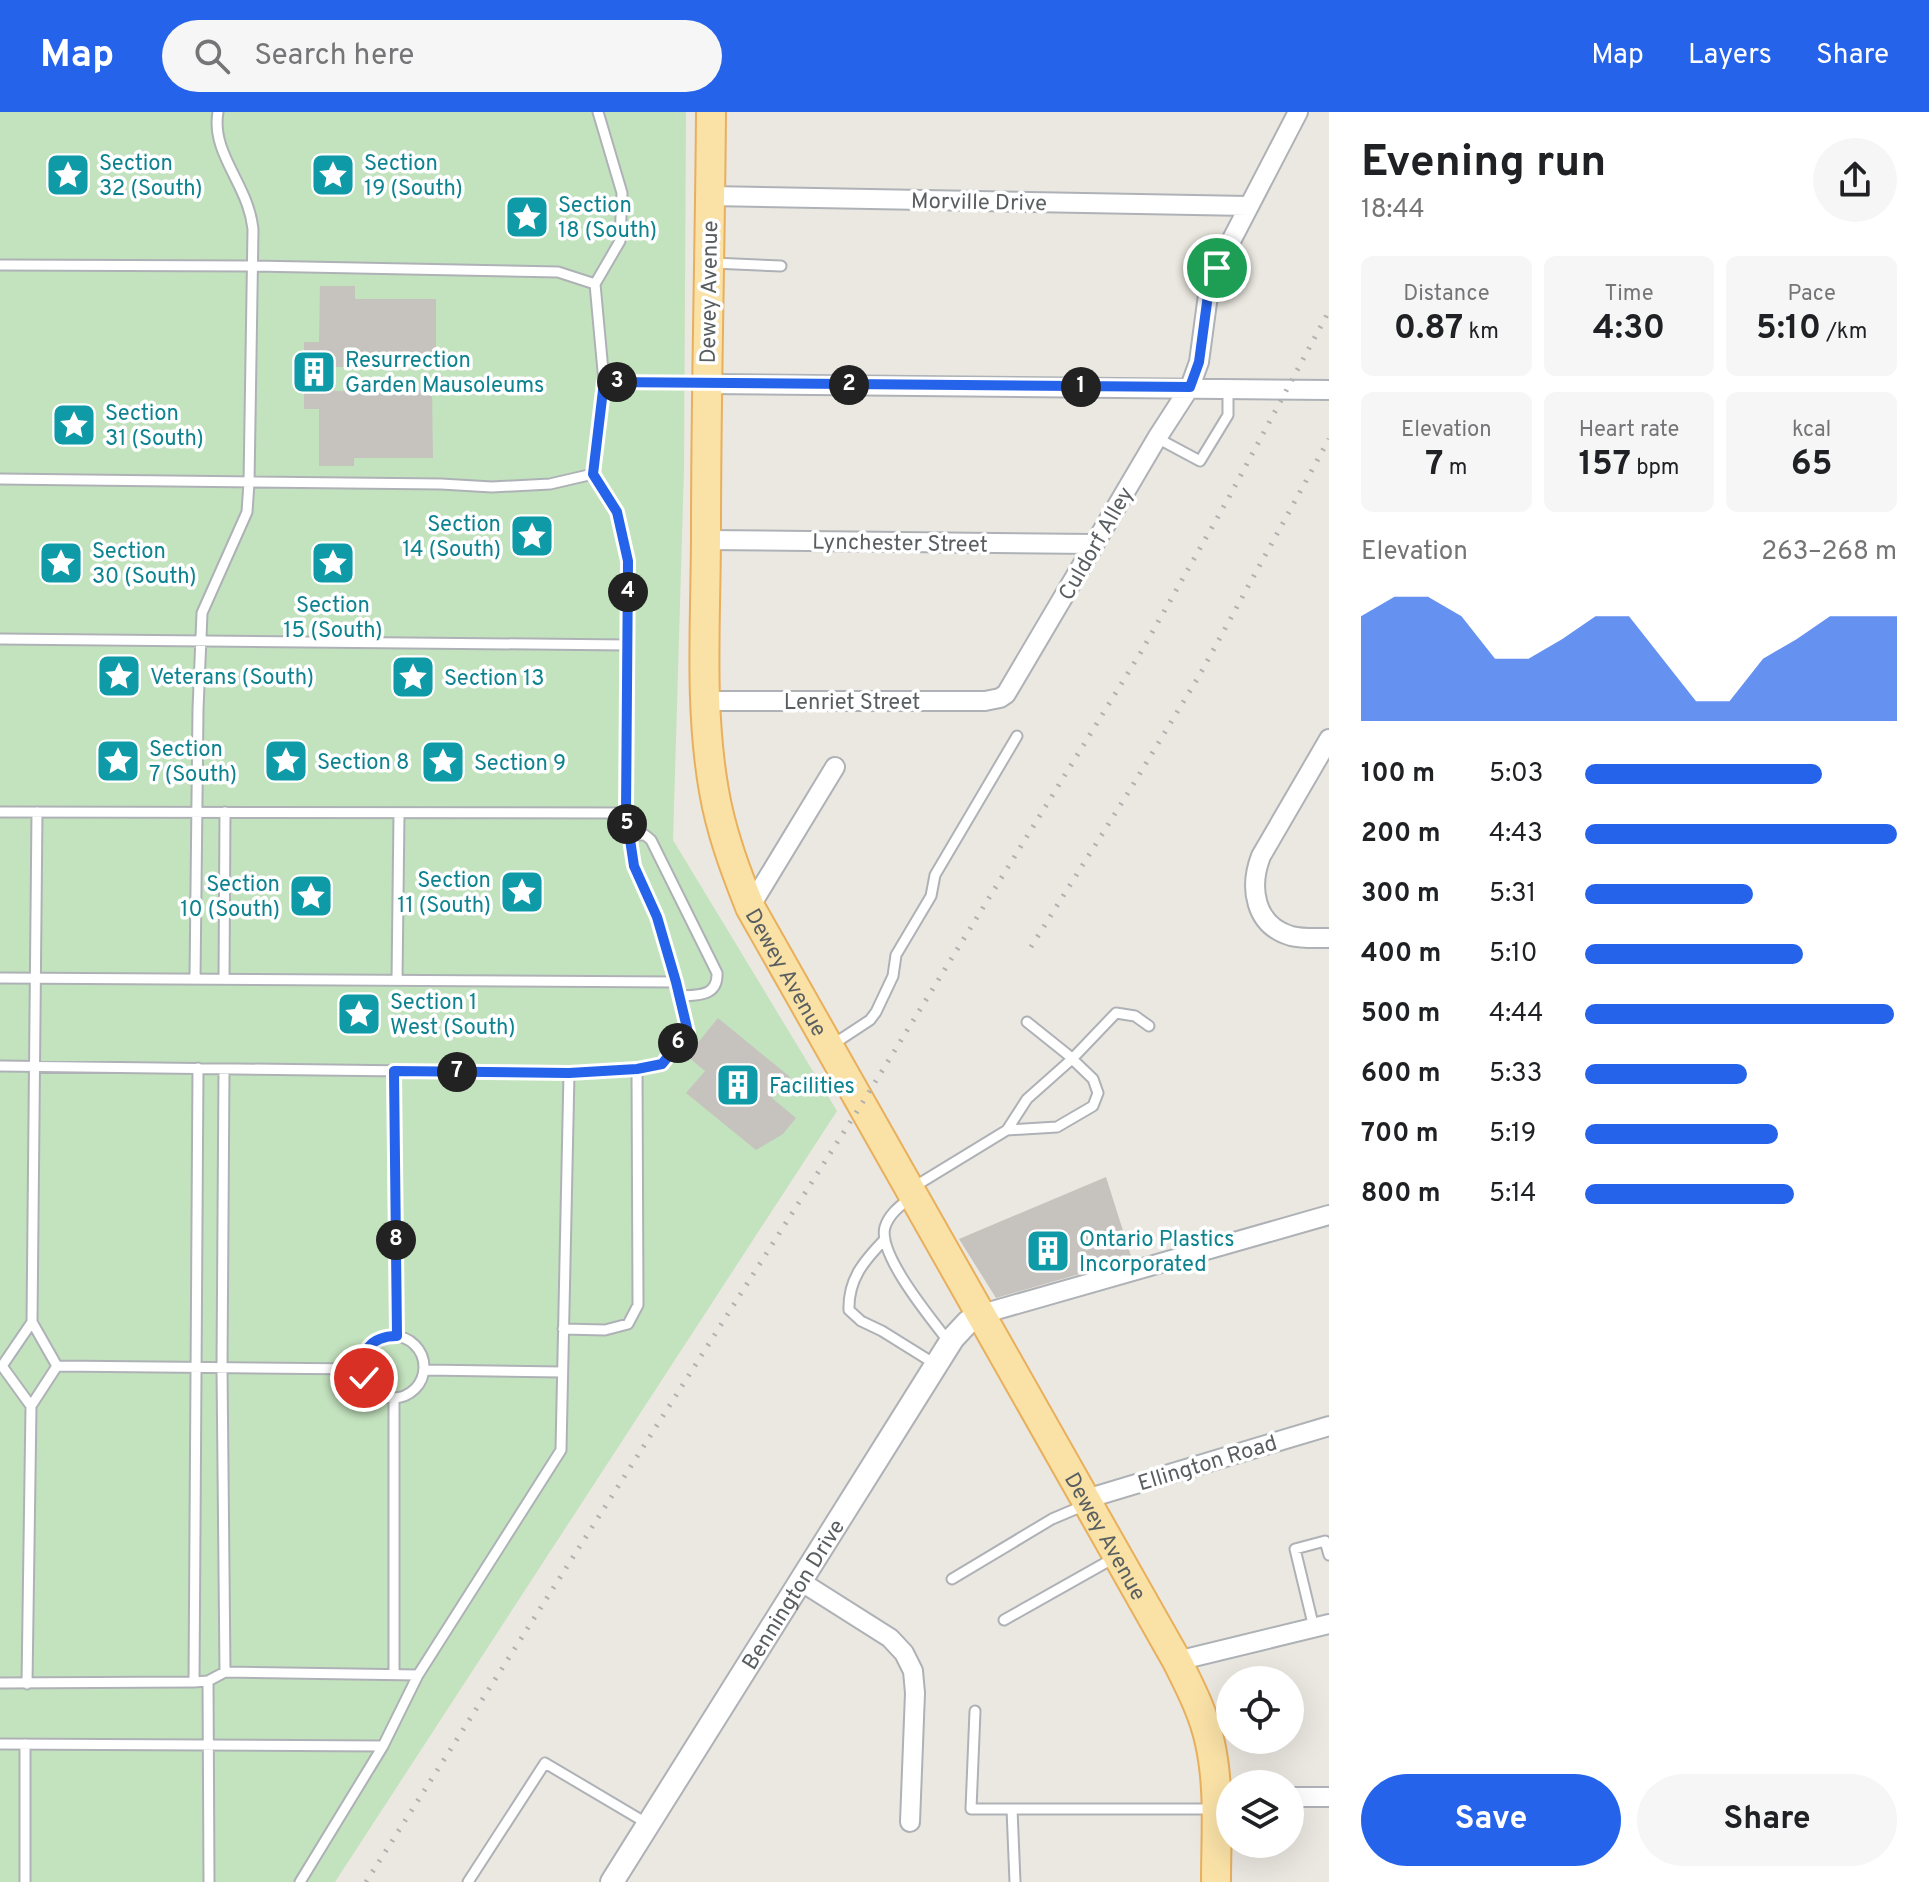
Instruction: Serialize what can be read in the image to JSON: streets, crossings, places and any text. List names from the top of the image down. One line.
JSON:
{"streets":{"main road":["Dewey Avenue"],"street":["Morville Drive","Lynchester Street","Culdorf Alley","Lenriet Street","Ellington Road","Bennington Drive"]},"crossings":[["Morville Drive","Dewey Avenue"],["Morville Drive","Culdorf Alley"],["Dewey Avenue","Lynchester Street"],["Dewey Avenue","Lenriet Street"],["Dewey Avenue","Ellington Road"],["Dewey Avenue","Bennington Drive"],["Lynchester Street","Culdorf Alley"],["Culdorf Alley","Lenriet Street"]],"places":{"place":["Section 32 (South)","Section 19 (South)","Section 18 (South)","Section 31 (South)","Section 14 (South)","Section 30 (South)","Section 15 (South)","Veterans (South)","Section 13","Section 7 (South)","Section 8","Section 9","Section 11 (South)","Section 10 (South)","Section 1 West (South)"],"building":["Resurrection Garden Mausoleums","Facilities","Ontario Plastics Incorporated"]},"page":{"header":"Map","search":"Search here","nav":["Map","Layers","Share"],"heading":["Evening run","18:44"],"stats":[["Distance","0.87 km"],["Time","4:30"],["Pace","5:10 /km"],["Elevation","7 m"],["Heart rate","157 bpm"],["kcal","65"]],"pins":["3","2","1","4","5","6","7","8"],"chart":["Elevation","263–268 m"],"list":[{"name":"100 m","note":"5:03"},{"name":"200 m","note":"4:43"},{"name":"300 m","note":"5:31"},{"name":"400 m","note":"5:10"},{"name":"500 m","note":"4:44"},{"name":"600 m","note":"5:33"},{"name":"700 m","note":"5:19"},{"name":"800 m","note":"5:14"}],"buttons":["Save","Share"]}}
